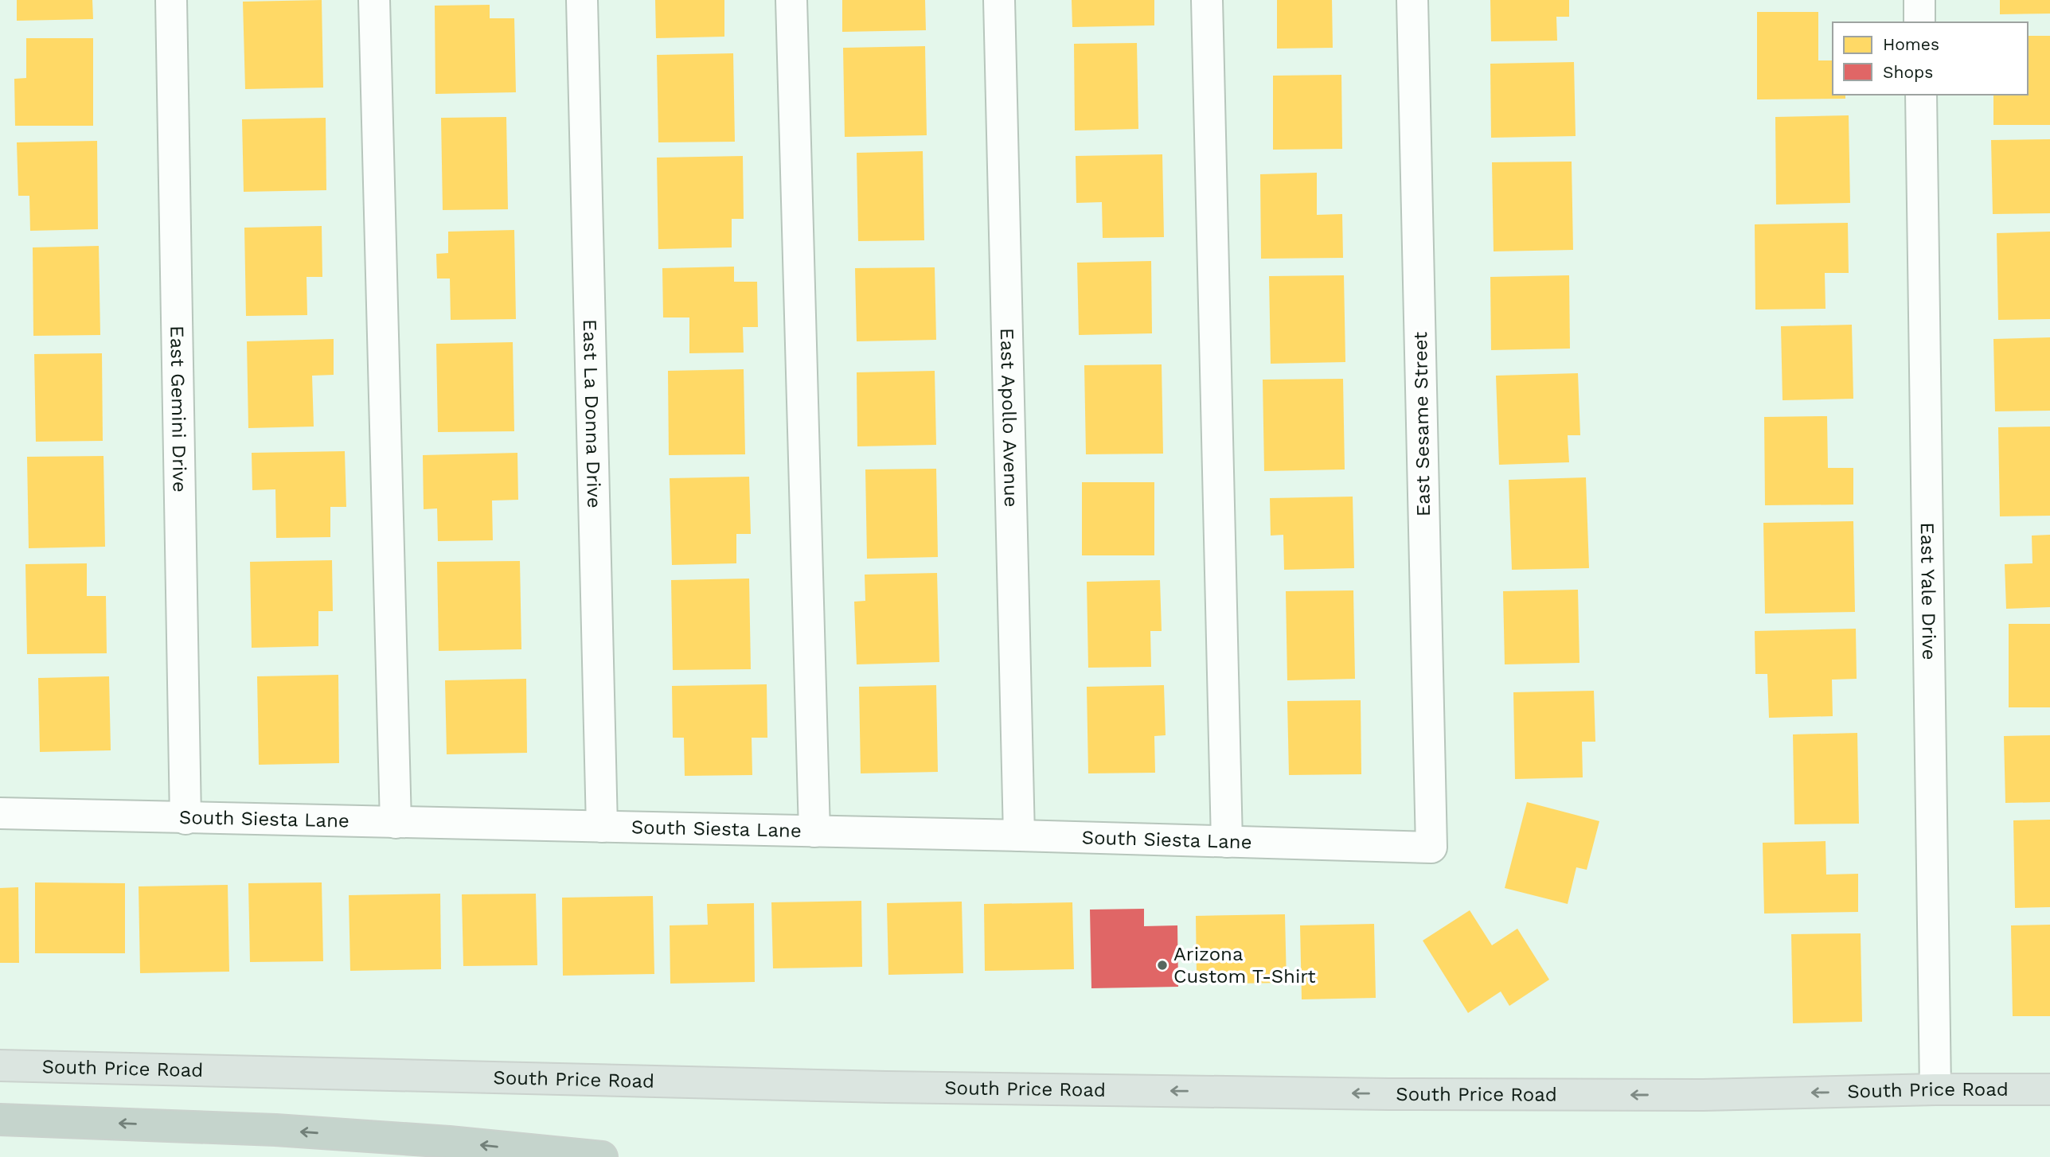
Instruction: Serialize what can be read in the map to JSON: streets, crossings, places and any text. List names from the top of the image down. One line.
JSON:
{"streets":{"main road":["South Price Road"],"street":["East Gemini Drive","East La Donna Drive","East Apollo Avenue","East Sesame Street","East Yale Drive","South Siesta Lane"]},"crossings":[["East Gemini Drive","South Siesta Lane"],["East La Donna Drive","South Siesta Lane"],["East Apollo Avenue","South Siesta Lane"],["East Sesame Street","South Siesta Lane"],["East Yale Drive","South Price Road"]],"one_way":["South Price Road"],"places":["Arizona Custom T-Shirt"],"legend":["Homes","Shops"]}
